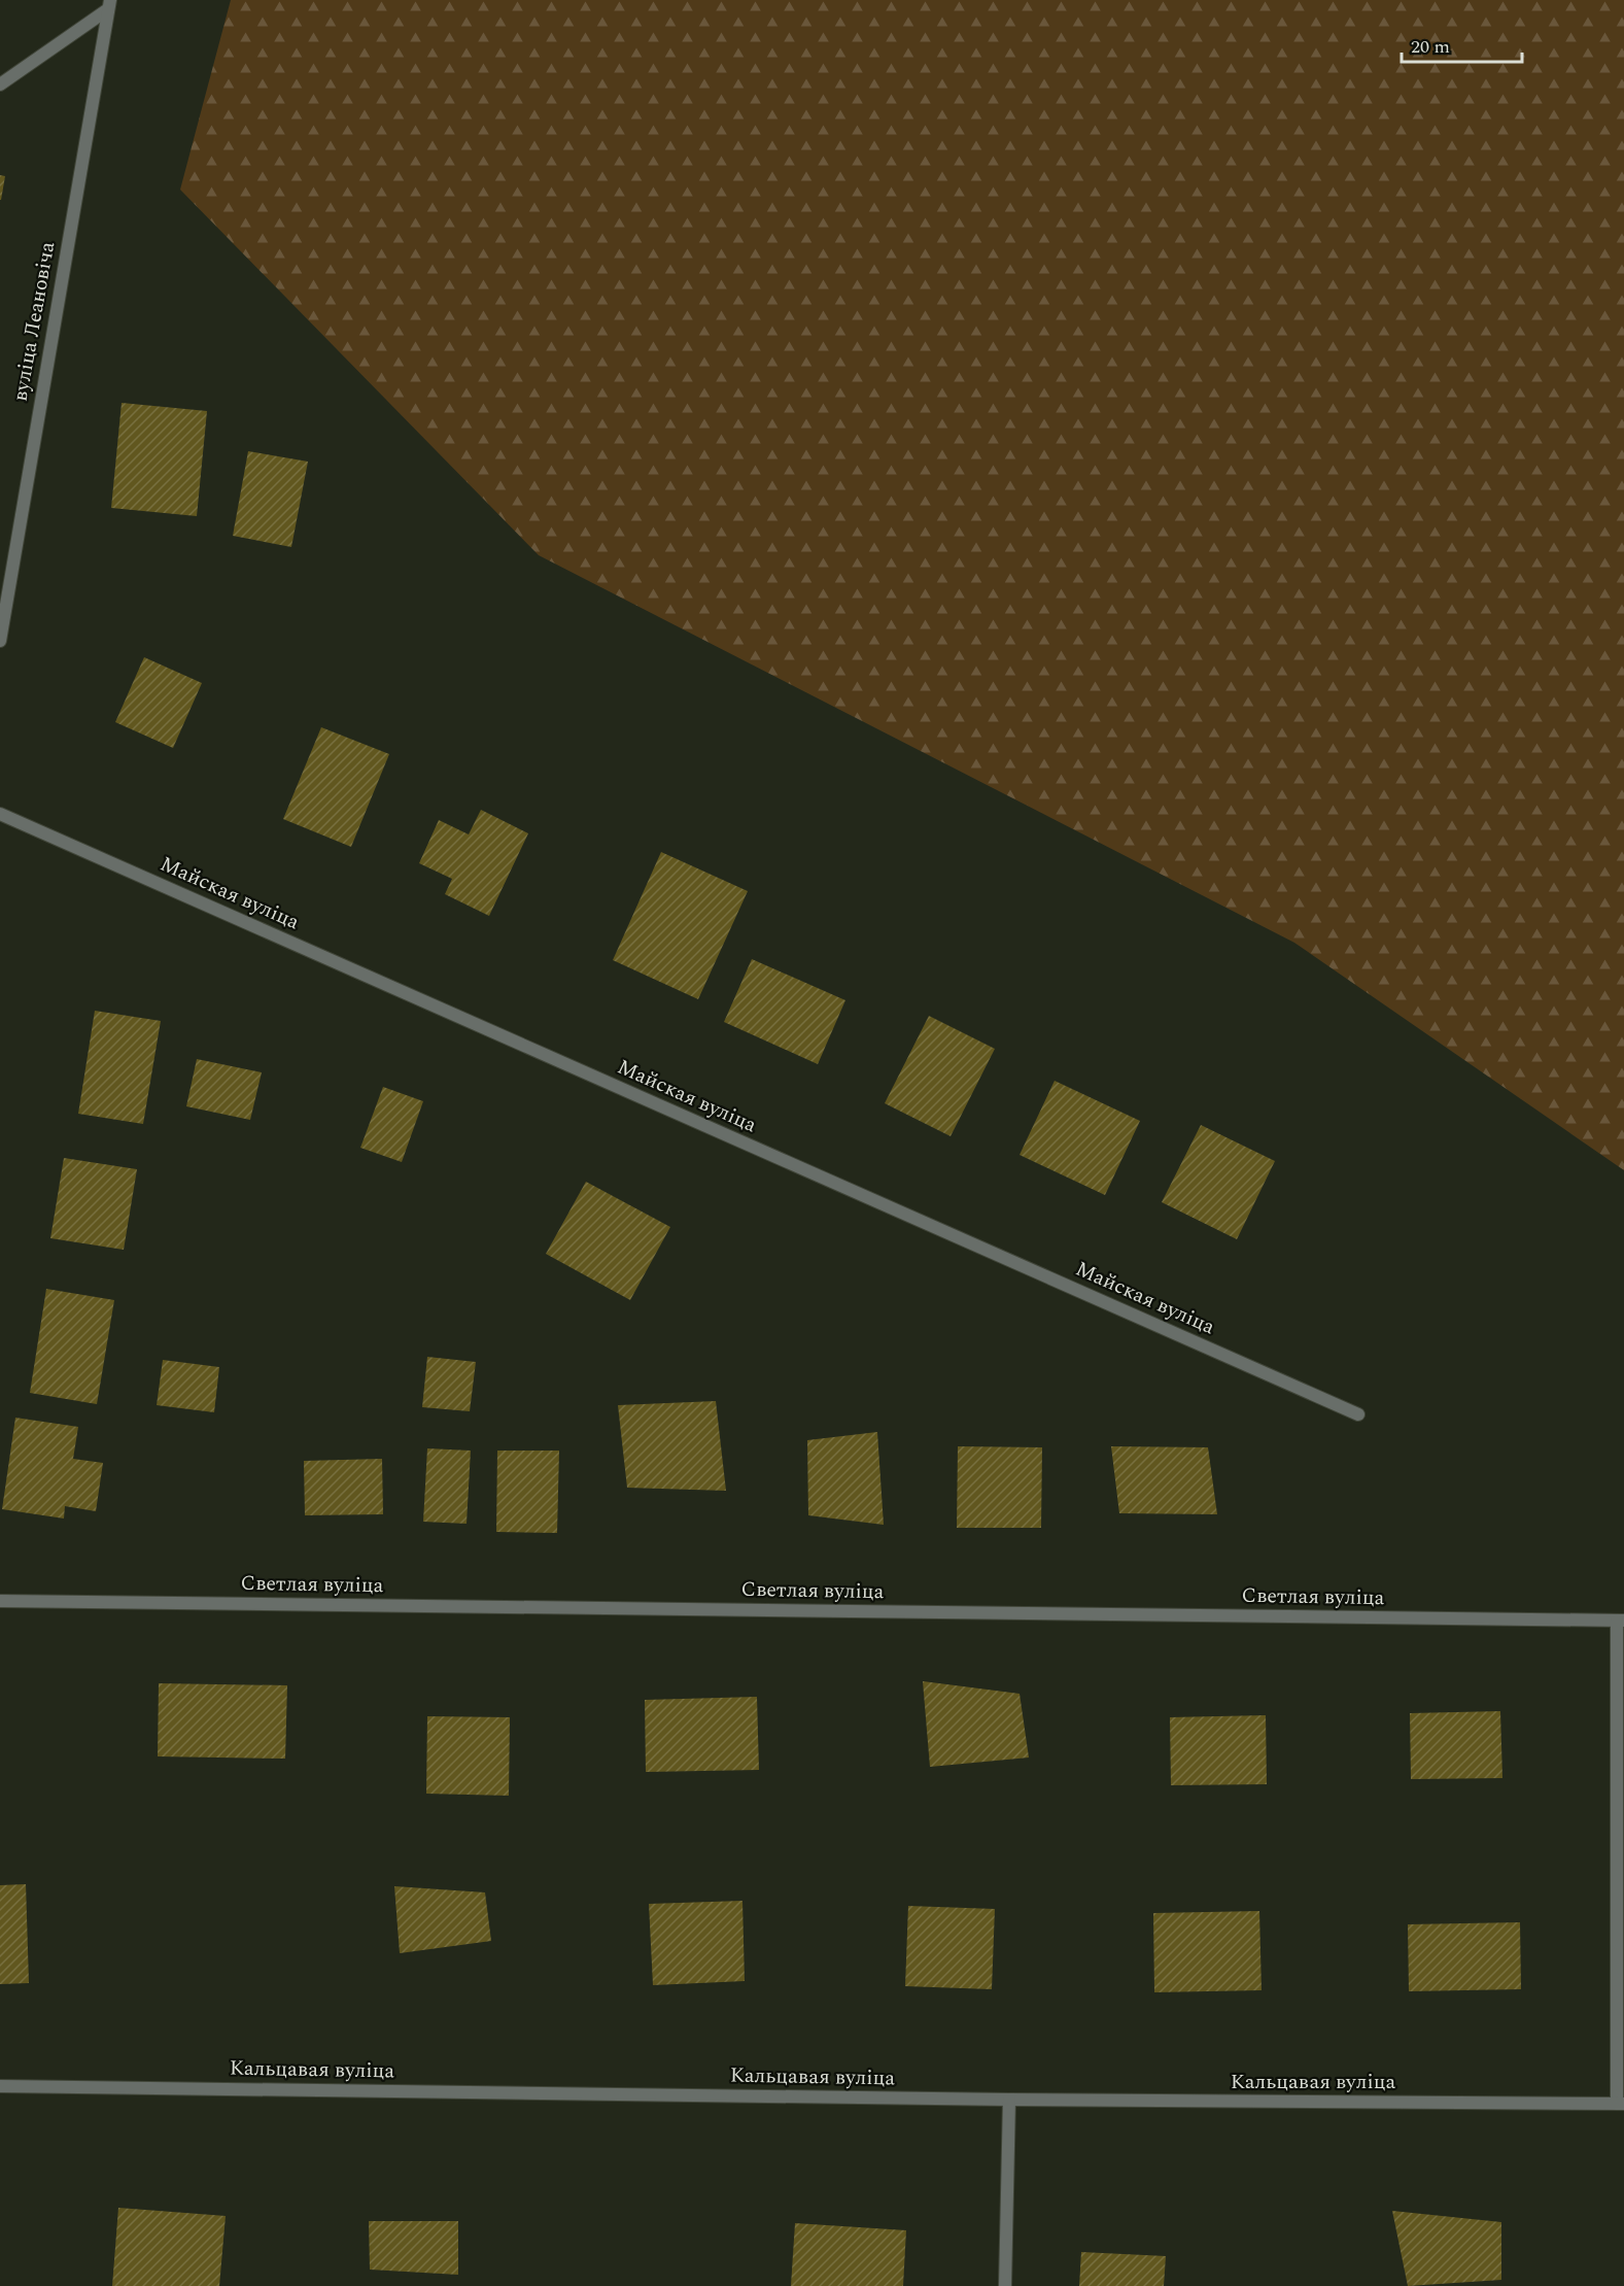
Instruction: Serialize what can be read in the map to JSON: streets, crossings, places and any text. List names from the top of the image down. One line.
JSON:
{"streets":{"street":["вуліца Леановіча","Майская вуліца","Светлая вуліца","Кальцавая вуліца"]},"scale_bar":"20 m"}
